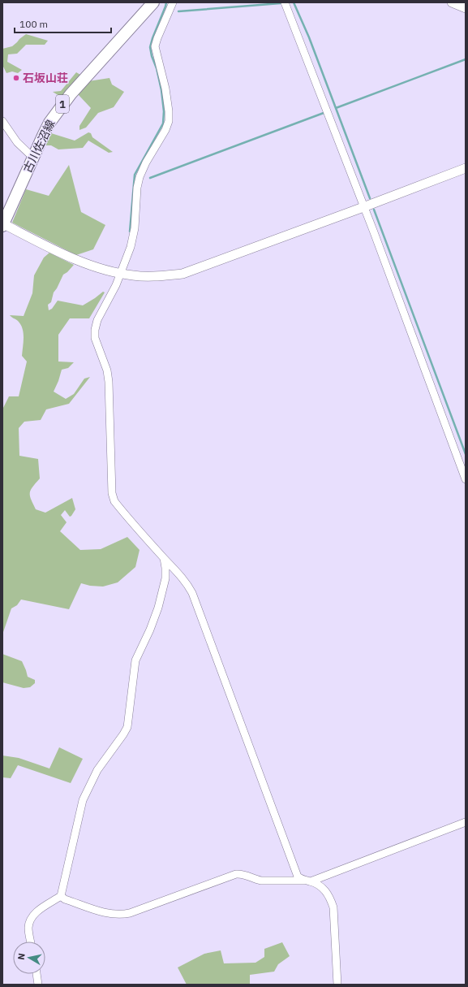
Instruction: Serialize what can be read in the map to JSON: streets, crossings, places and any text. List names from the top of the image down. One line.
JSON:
{"streets":{"main road":["1","古川佐沼線"]},"places":["石坂山荘"],"scale_bar":"100 m","north":"left"}
